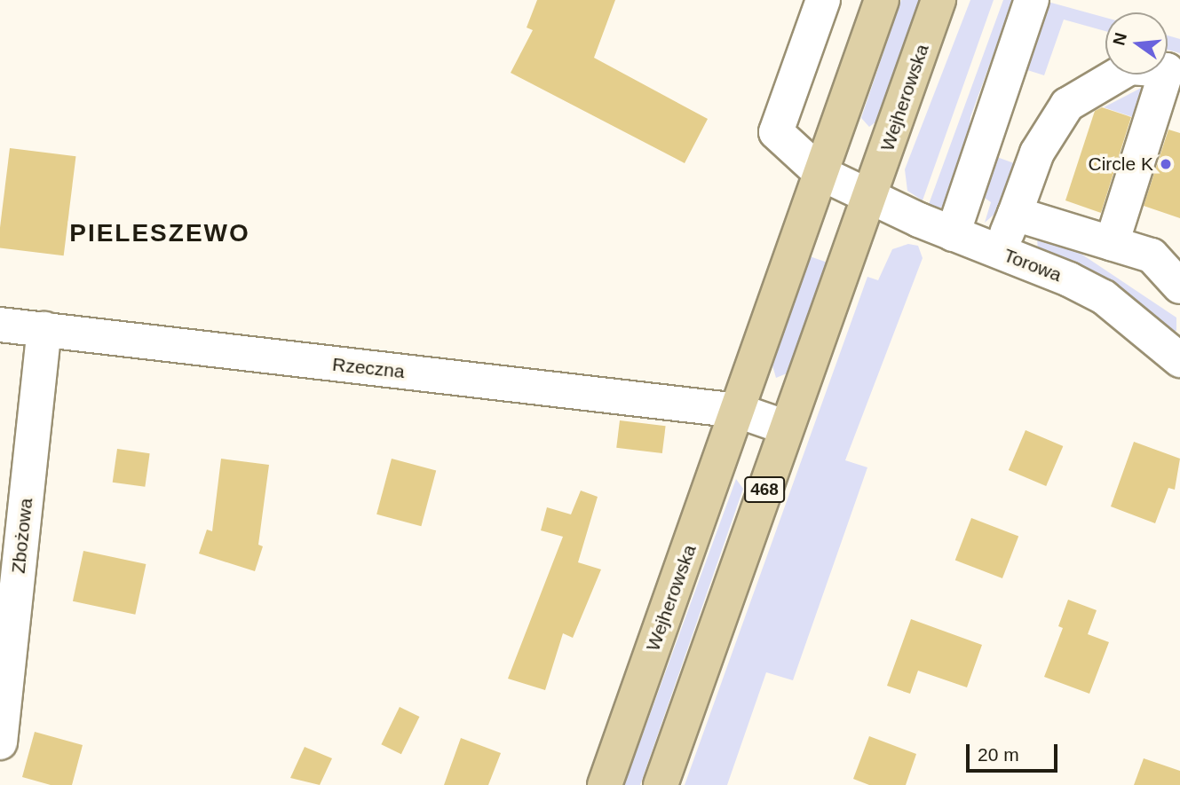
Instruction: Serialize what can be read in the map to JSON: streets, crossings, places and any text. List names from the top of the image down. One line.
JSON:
{"streets":{"main road":["Wejherowska","468"],"street":["Torowa","Rzeczna","Zbożowa"]},"crossings":[["Wejherowska","Torowa"],["Wejherowska","Rzeczna"],["Rzeczna","Zbożowa"]],"districts":["PIELESZEWO"],"places":["Circle K"],"scale_bar":"20 m","north":"left"}
